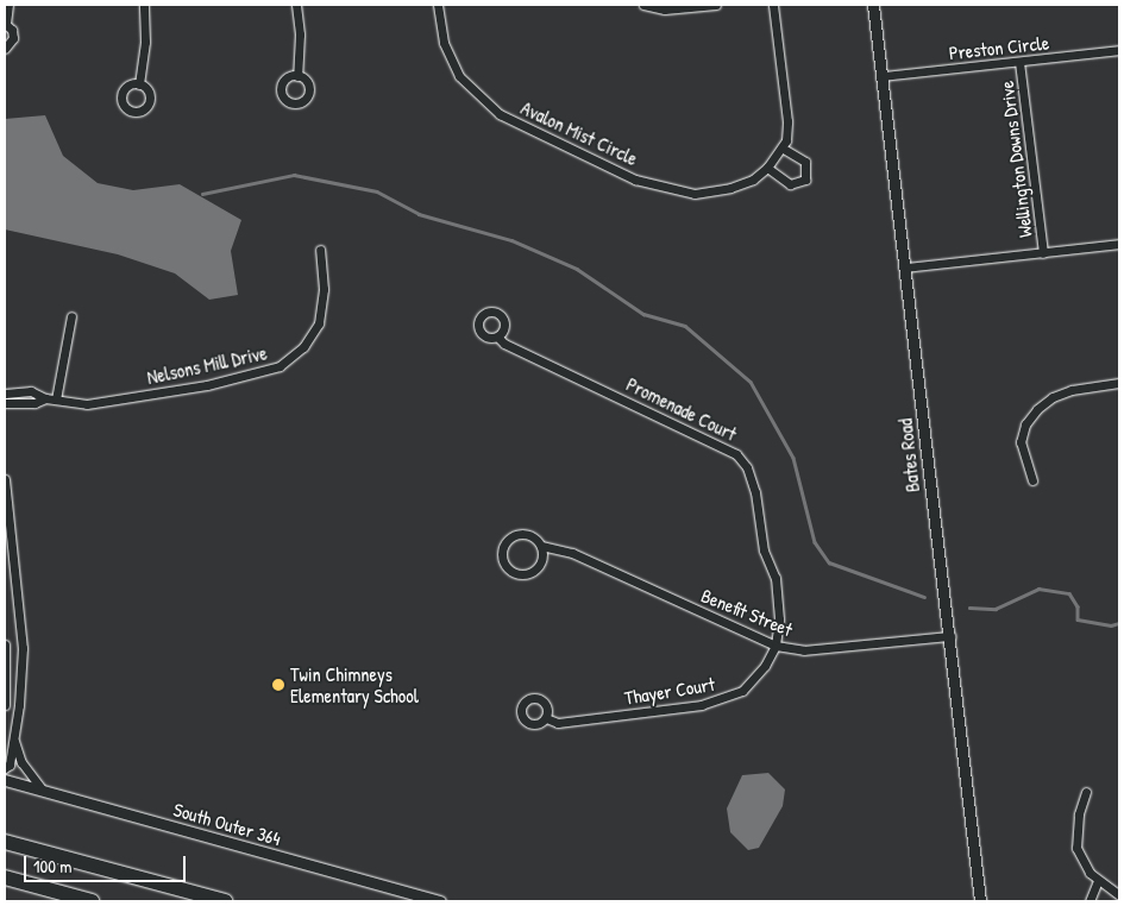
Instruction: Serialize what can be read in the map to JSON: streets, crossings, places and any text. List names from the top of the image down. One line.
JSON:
{"streets":{"street":["Preston Circle","Avalon Mist Circle","Wellington Downs Drive","Nelsons Mill Drive","Promenade Court","Bates Road","Benefit Street","Thayer Court","South Outer 364"]},"crossings":[["Preston Circle","Wellington Downs Drive"],["Preston Circle","Bates Road"],["Promenade Court","Benefit Street"],["Promenade Court","Thayer Court"],["Bates Road","Benefit Street"],["Benefit Street","Thayer Court"]],"places":["Twin Chimneys Elementary School"],"scale_bar":"100 m"}
